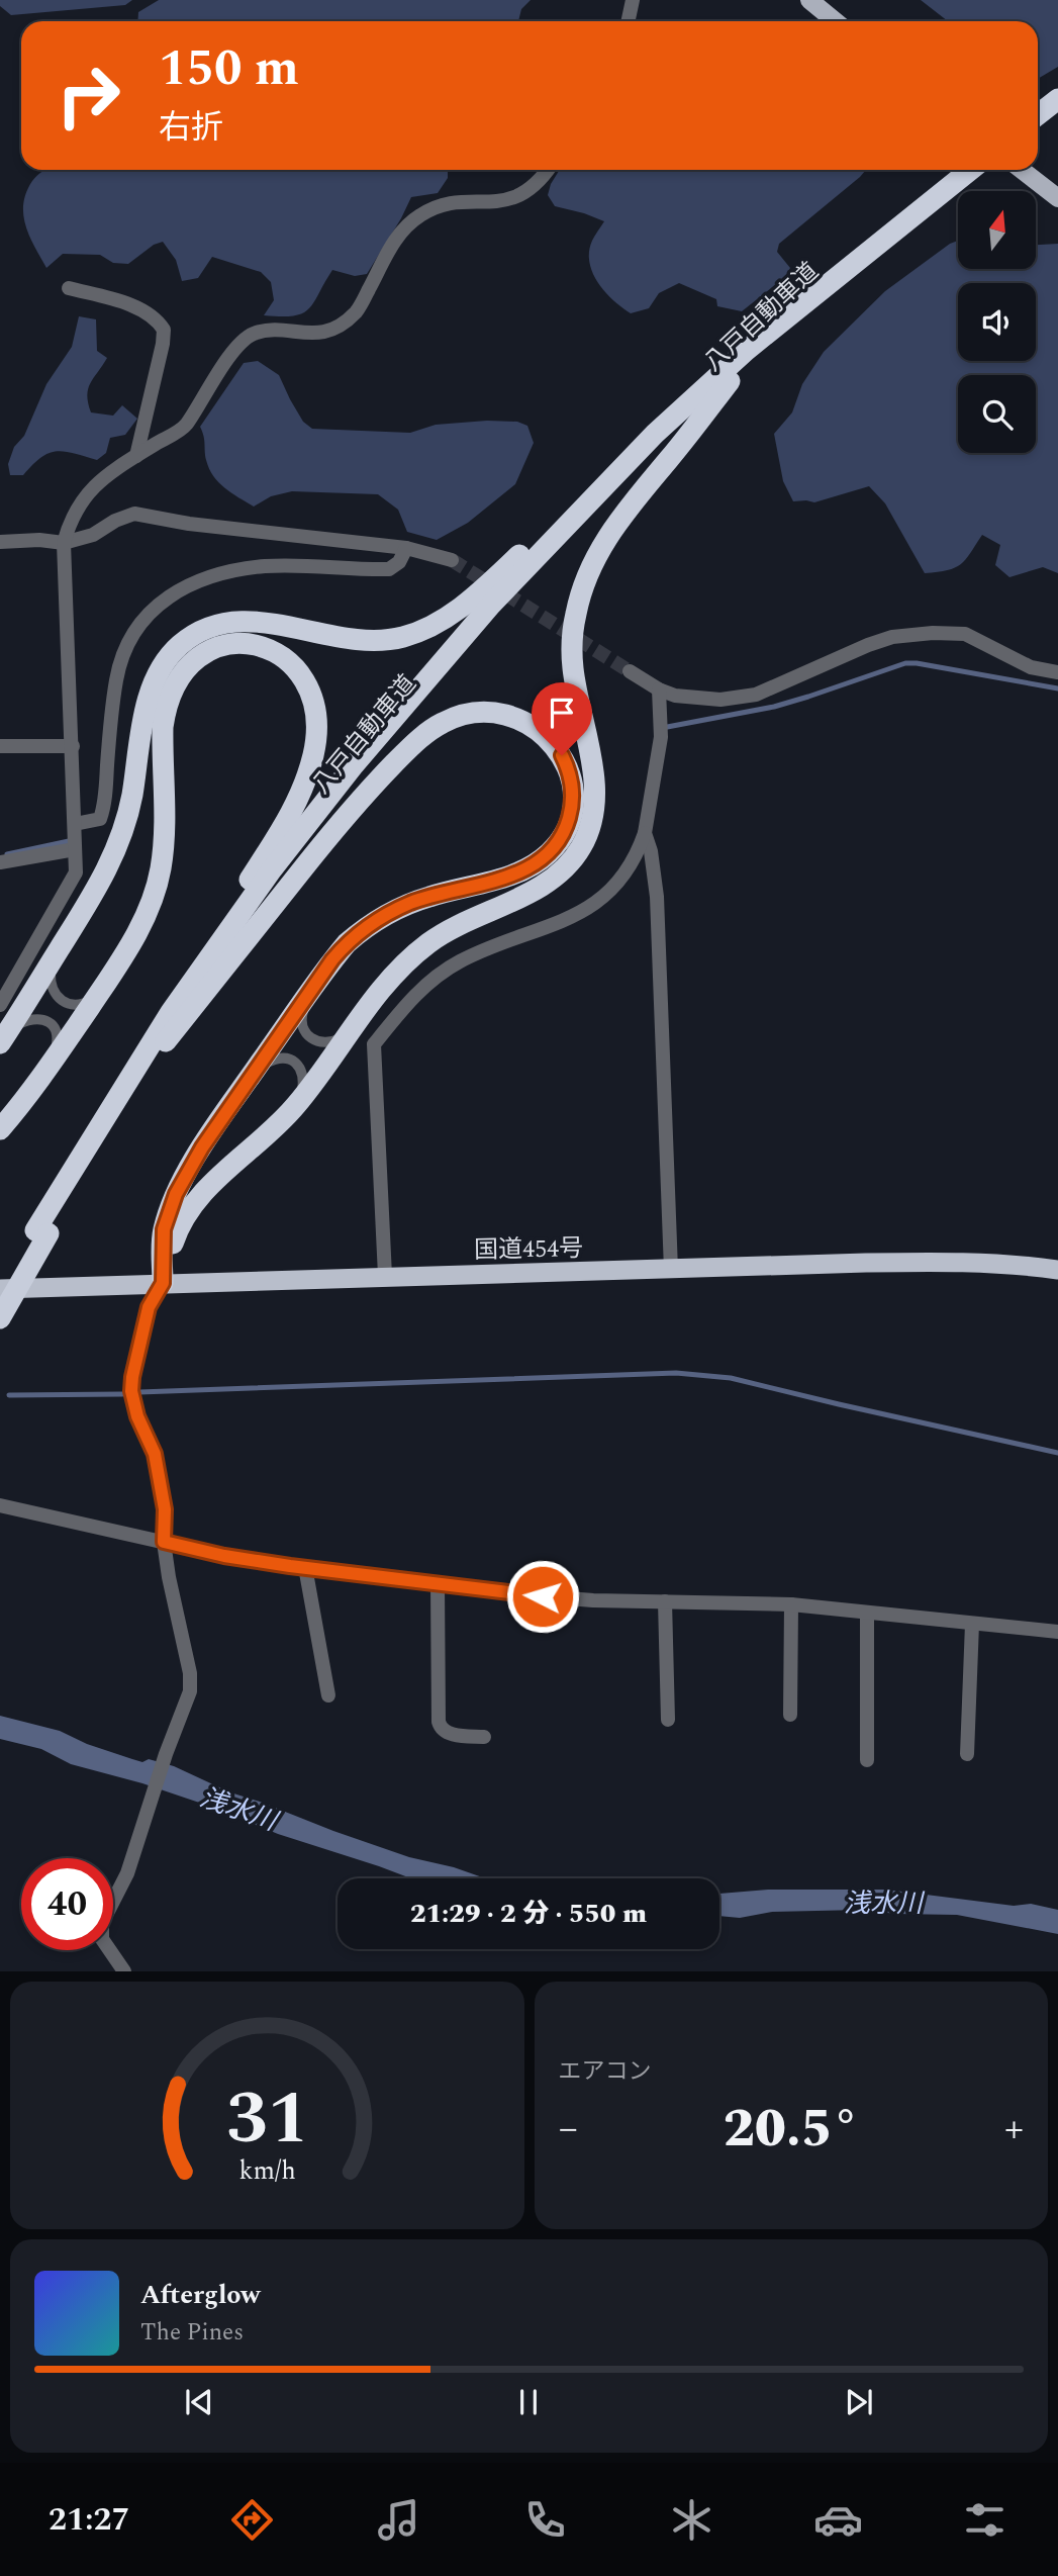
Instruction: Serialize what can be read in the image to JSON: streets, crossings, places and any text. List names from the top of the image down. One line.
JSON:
{"streets":{"highway":["八戸自動車道","国道454号"]},"crossings":[["八戸自動車道","国道454号"]],"water":["浅水川"],"north":"top","page":{"turn":["150 m","右折"],"limit":"40","trip":"21:29 · 2 分 · 550 m","tile":"エアコン","heat":["−","20.5°","+"],"song":["Afterglow","The Pines"],"tabs":"21:27","gauge":["31","km/h"]}}
